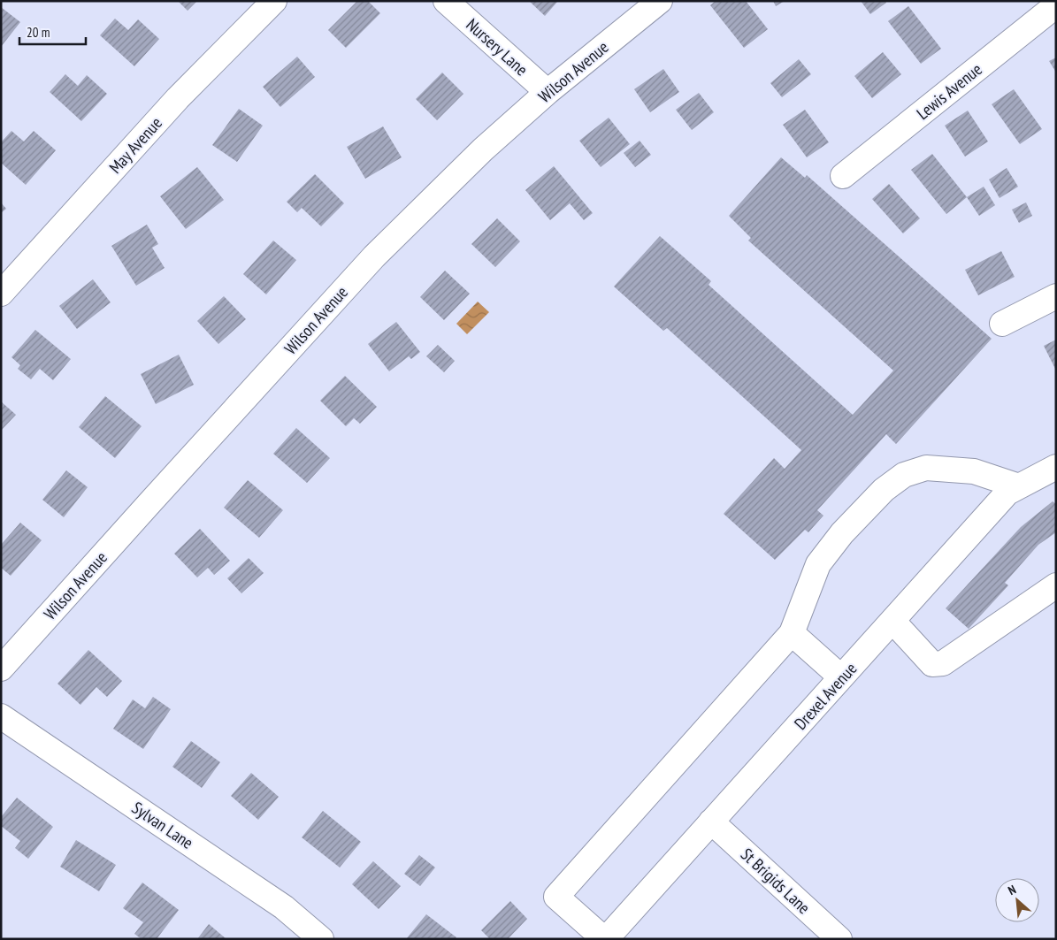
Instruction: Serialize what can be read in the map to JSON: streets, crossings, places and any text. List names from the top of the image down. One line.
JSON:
{"streets":{"street":["Nursery Lane","Wilson Avenue","Lewis Avenue","May Avenue","Drexel Avenue","Sylvan Lane","St Brigids Lane"]},"crossings":[["Nursery Lane","Wilson Avenue"],["Drexel Avenue","St Brigids Lane"]],"scale_bar":"20 m","north":"top left"}
